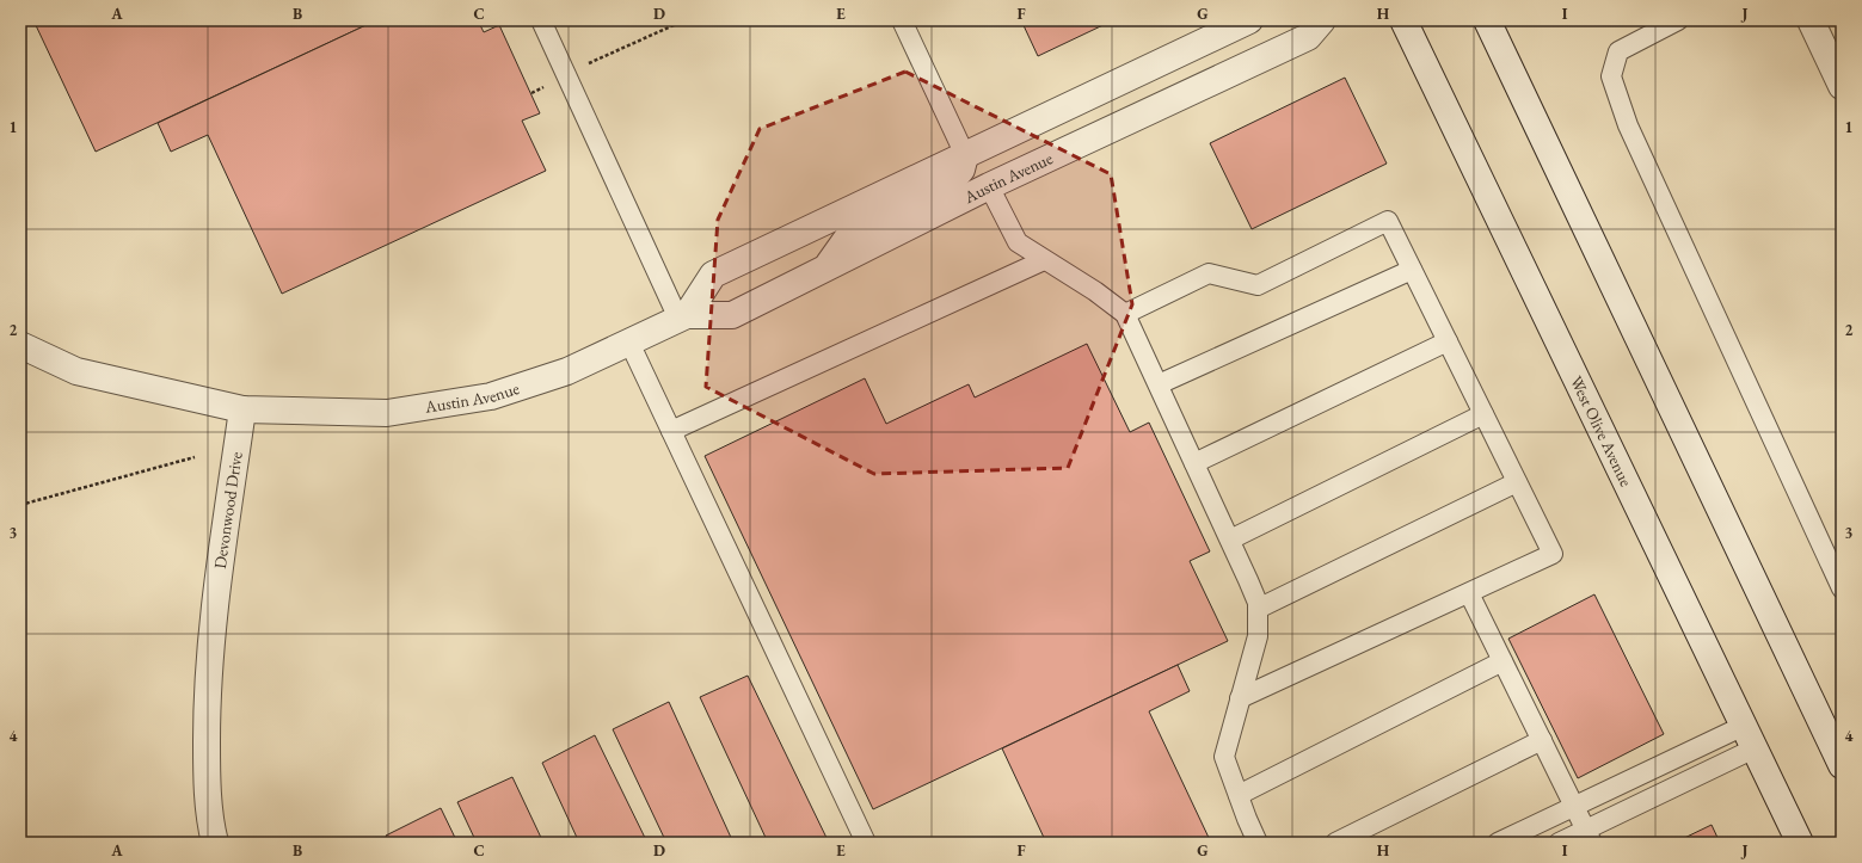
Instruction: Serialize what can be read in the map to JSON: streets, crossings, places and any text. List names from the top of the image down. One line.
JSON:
{"streets":{"street":["Austin Avenue","West Olive Avenue","Devonwood Drive"]},"crossings":[["Austin Avenue","Devonwood Drive"]],"grid":{"columns":["A","B","C","D","E","F","G","H","I","J"],"rows":["1","2","3","4"]}}
